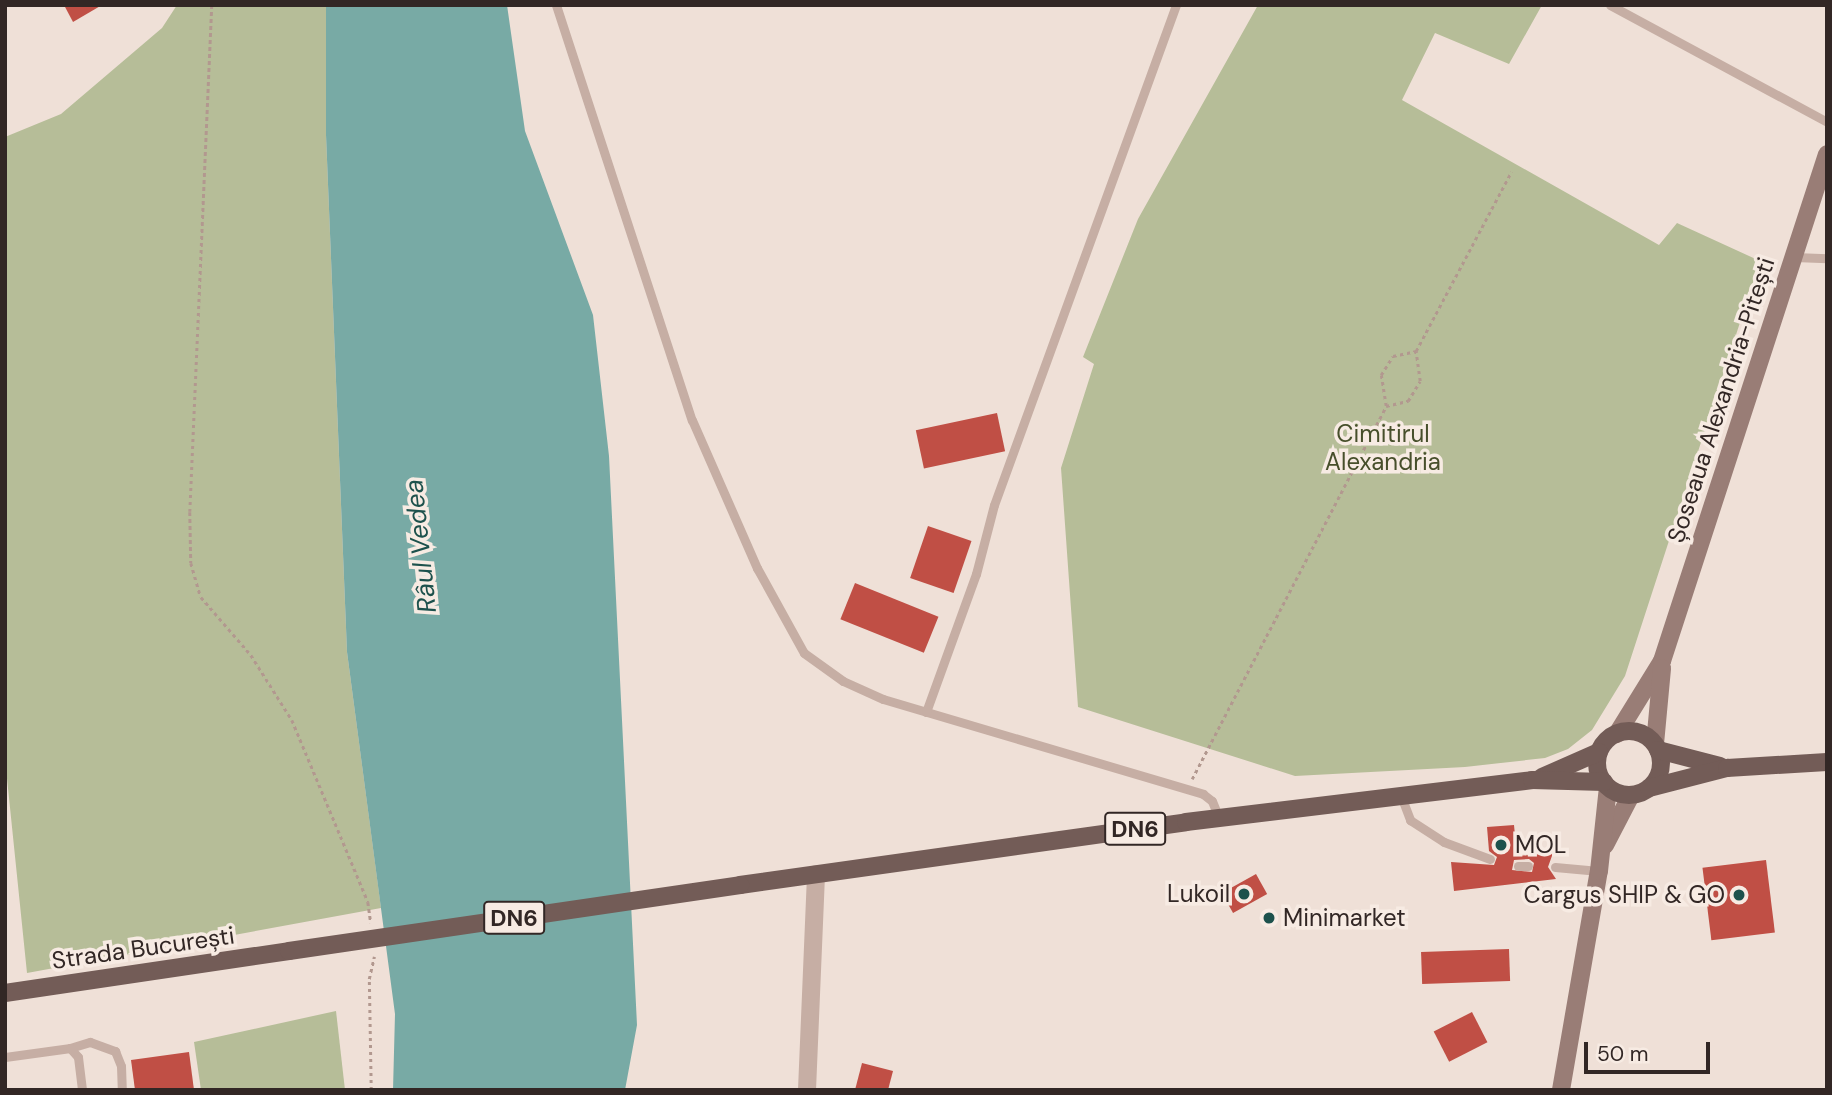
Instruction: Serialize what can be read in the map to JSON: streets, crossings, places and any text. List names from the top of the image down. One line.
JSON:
{"streets":{"main road":["Șoseaua Alexandria-Pitești","DN6","Strada București"]},"crossings":[["Șoseaua Alexandria-Pitești","DN6"],["DN6","Strada București"]],"water":["Râul Vedea"],"parks":["Cimitirul Alexandria"],"places":["MOL","Lukoil","Cargus SHIP & GO","Minimarket"],"scale_bar":"50 m"}
